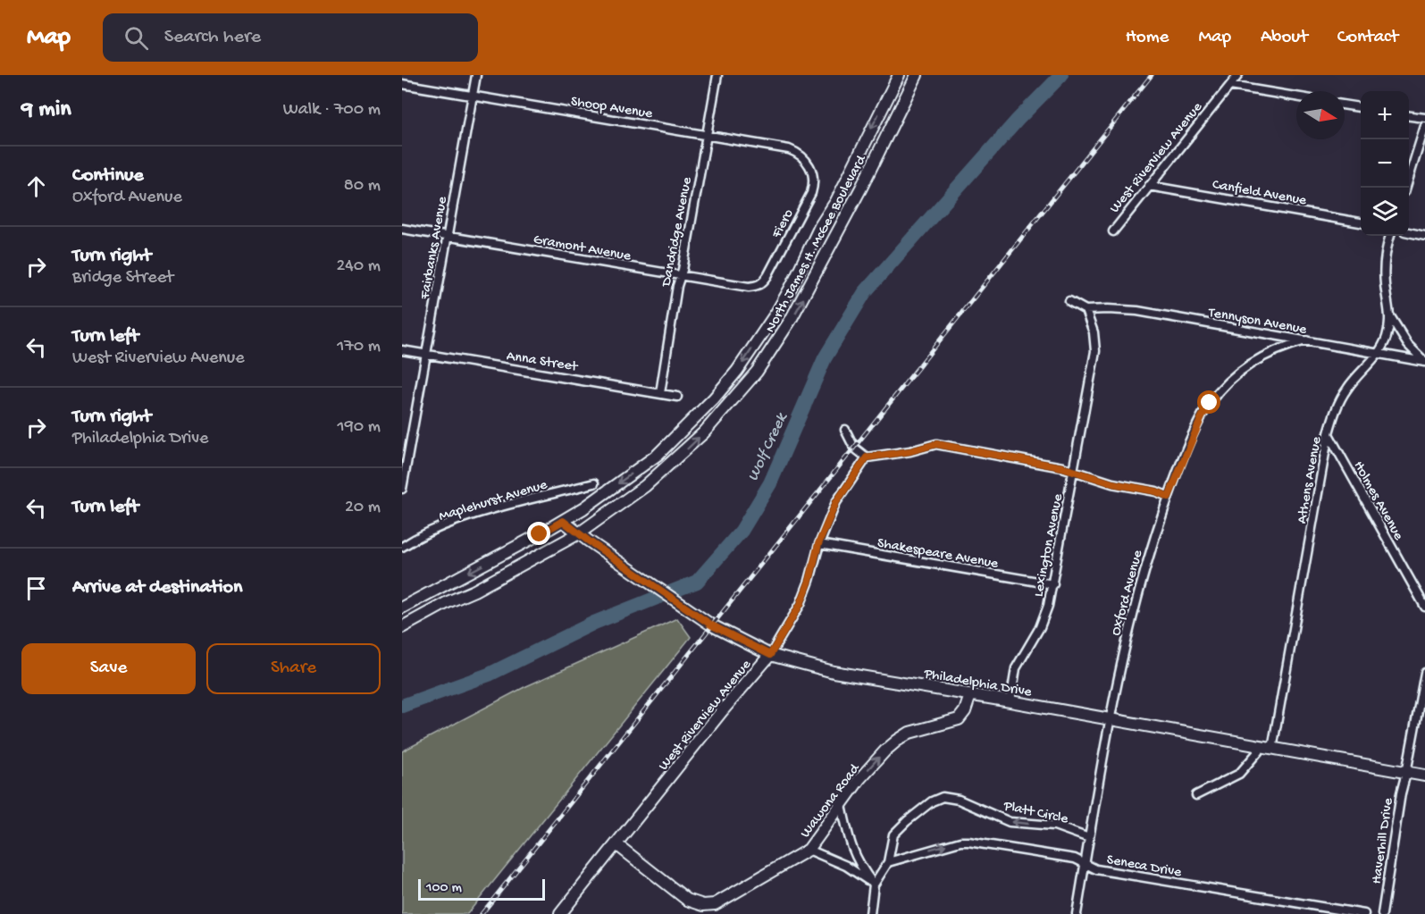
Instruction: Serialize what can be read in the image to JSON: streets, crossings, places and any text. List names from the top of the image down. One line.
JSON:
{"streets":{"main road":["West Riverview Avenue","North James H. McGee Boulevard","Philadelphia Drive","Wawona Road"],"street":["Shoop Avenue","Canfield Avenue","Fiero","Dandridge Avenue","Gramont Avenue","Fairbanks Avenue","Tennyson Avenue","Anna Street","Athens Avenue","Maplehurst Avenue","Holmes Avenue","Lexington Avenue","Shakespeare Avenue","Oxford Avenue","Platt Circle","Haverhill Drive","Seneca Drive"]},"crossings":[["Shoop Avenue","Fiero"],["Shoop Avenue","Dandridge Avenue"],["Shoop Avenue","Fairbanks Avenue"],["West Riverview Avenue","Canfield Avenue"],["West Riverview Avenue","Shakespeare Avenue"],["West Riverview Avenue","Philadelphia Drive"],["West Riverview Avenue","Wawona Road"],["Fiero","Gramont Avenue"],["Dandridge Avenue","Gramont Avenue"],["Dandridge Avenue","Anna Street"],["North James H. McGee Boulevard","Philadelphia Drive"],["Gramont Avenue","Fairbanks Avenue"],["Fairbanks Avenue","Anna Street"],["Tennyson Avenue","Athens Avenue"],["Tennyson Avenue","Lexington Avenue"],["Tennyson Avenue","Oxford Avenue"],["Athens Avenue","Holmes Avenue"],["Athens Avenue","Philadelphia Drive"],["Lexington Avenue","Shakespeare Avenue"],["Lexington Avenue","Philadelphia Drive"],["Oxford Avenue","Philadelphia Drive"],["Oxford Avenue","Platt Circle"],["Oxford Avenue","Seneca Drive"],["Philadelphia Drive","Wawona Road"],["Philadelphia Drive","Haverhill Drive"],["Platt Circle","Seneca Drive"]],"one_way":["Wawona Road","Platt Circle","Seneca Drive"],"water":["Wolf Creek"],"scale_bar":"100 m","north":"right","page":{"header":"Map","search":"Search here","nav":["Home","Map","About","Contact"],"heading":["9 min","Walk · 700 m"],"map_buttons":["+","−"],"list":[["Continue","Oxford Avenue","80 m"],["Turn right","Bridge Street","240 m"],["Turn left","West Riverview Avenue","170 m"],["Turn right","Philadelphia Drive","190 m"],["Turn left","20 m"],"Arrive at destination"],"buttons":["Save","Share"],"scale":"100 m"}}
